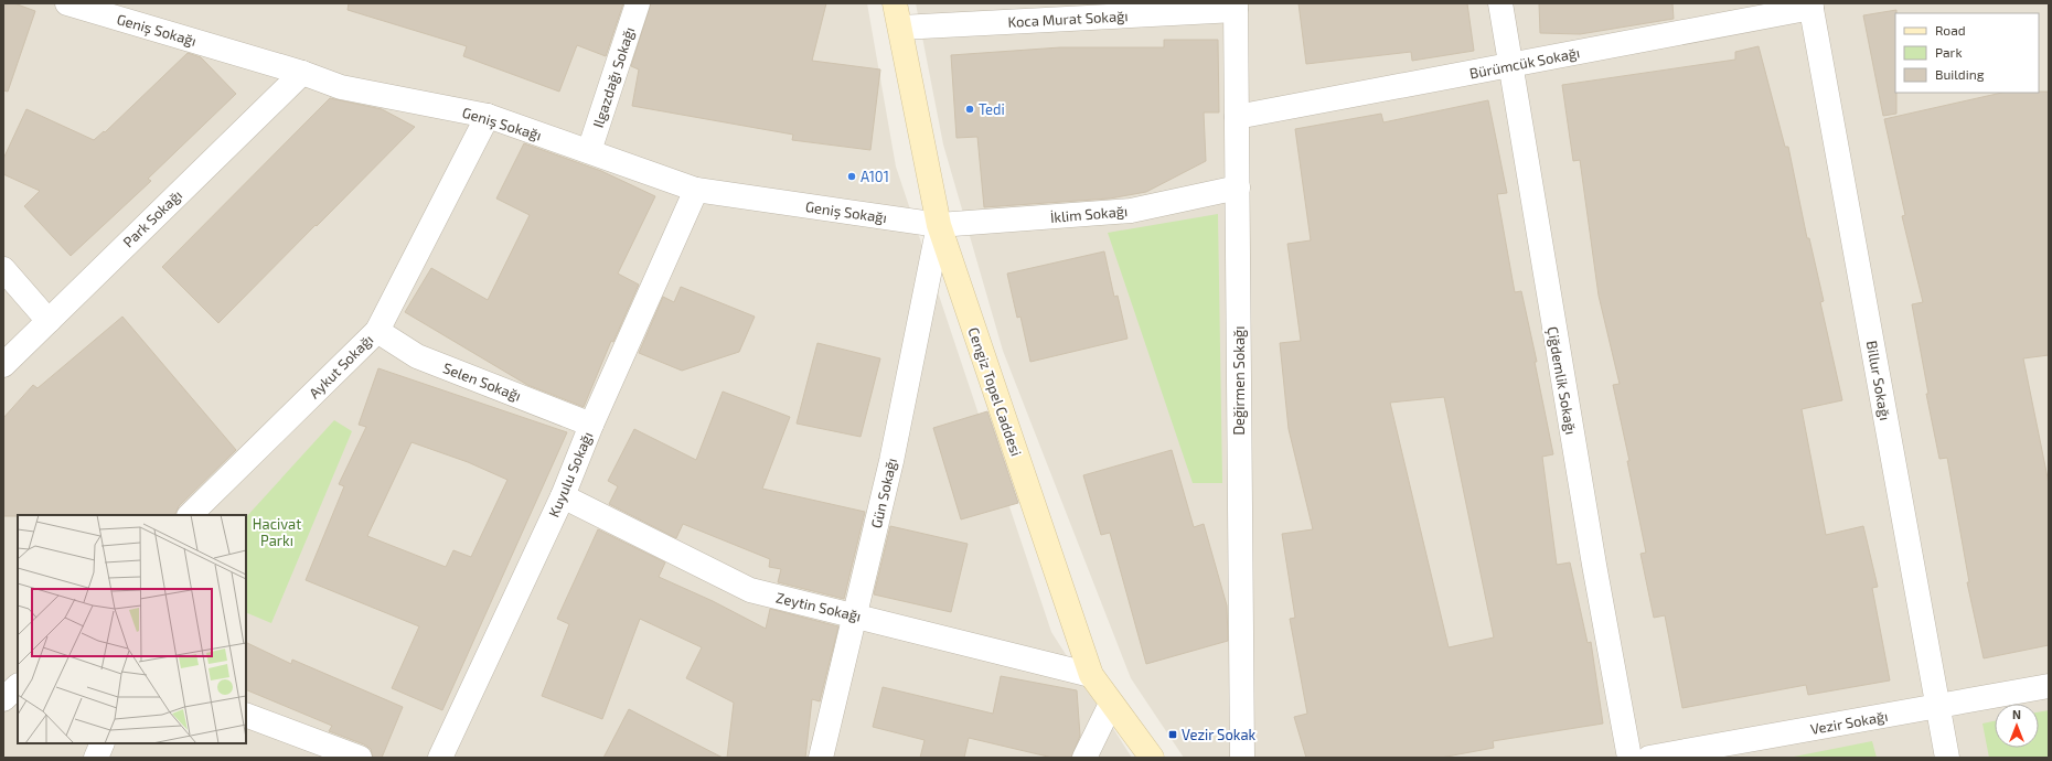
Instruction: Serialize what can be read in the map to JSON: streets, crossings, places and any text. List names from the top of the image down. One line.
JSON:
{"streets":{"street":["Koca Murat Sokağı","Geniş Sokağı","Bürümcük Sokağı","Ilgazdağı Sokağı","İklim Sokağı","Park Sokağı","Aykut Sokağı","Değirmen Sokağı","Çiğdemlik Sokağı","Billur Sokağı","Selen Sokağı","Cengiz Topel Caddesi","Kuyulu Sokağı","Gün Sokağı","Zeytin Sokağı","Vezir Sokağı"]},"crossings":[["Koca Murat Sokağı","Değirmen Sokağı"],["Koca Murat Sokağı","Cengiz Topel Caddesi"],["Geniş Sokağı","Ilgazdağı Sokağı"],["Geniş Sokağı","İklim Sokağı"],["Geniş Sokağı","Park Sokağı"],["Geniş Sokağı","Aykut Sokağı"],["Geniş Sokağı","Cengiz Topel Caddesi"],["Geniş Sokağı","Kuyulu Sokağı"],["Geniş Sokağı","Gün Sokağı"],["Bürümcük Sokağı","Değirmen Sokağı"],["Bürümcük Sokağı","Çiğdemlik Sokağı"],["Bürümcük Sokağı","Billur Sokağı"],["İklim Sokağı","Değirmen Sokağı"],["İklim Sokağı","Cengiz Topel Caddesi"],["İklim Sokağı","Gün Sokağı"],["Aykut Sokağı","Selen Sokağı"],["Billur Sokağı","Vezir Sokağı"],["Selen Sokağı","Kuyulu Sokağı"],["Cengiz Topel Caddesi","Gün Sokağı"],["Cengiz Topel Caddesi","Zeytin Sokağı"],["Kuyulu Sokağı","Zeytin Sokağı"],["Gün Sokağı","Zeytin Sokağı"]],"parks":["Hacivat Parkı"],"places":{"other":["Tedi","A101"],"transit":["Vezir Sokak"]},"legend":["Road","Park","Building"],"north":"top"}
